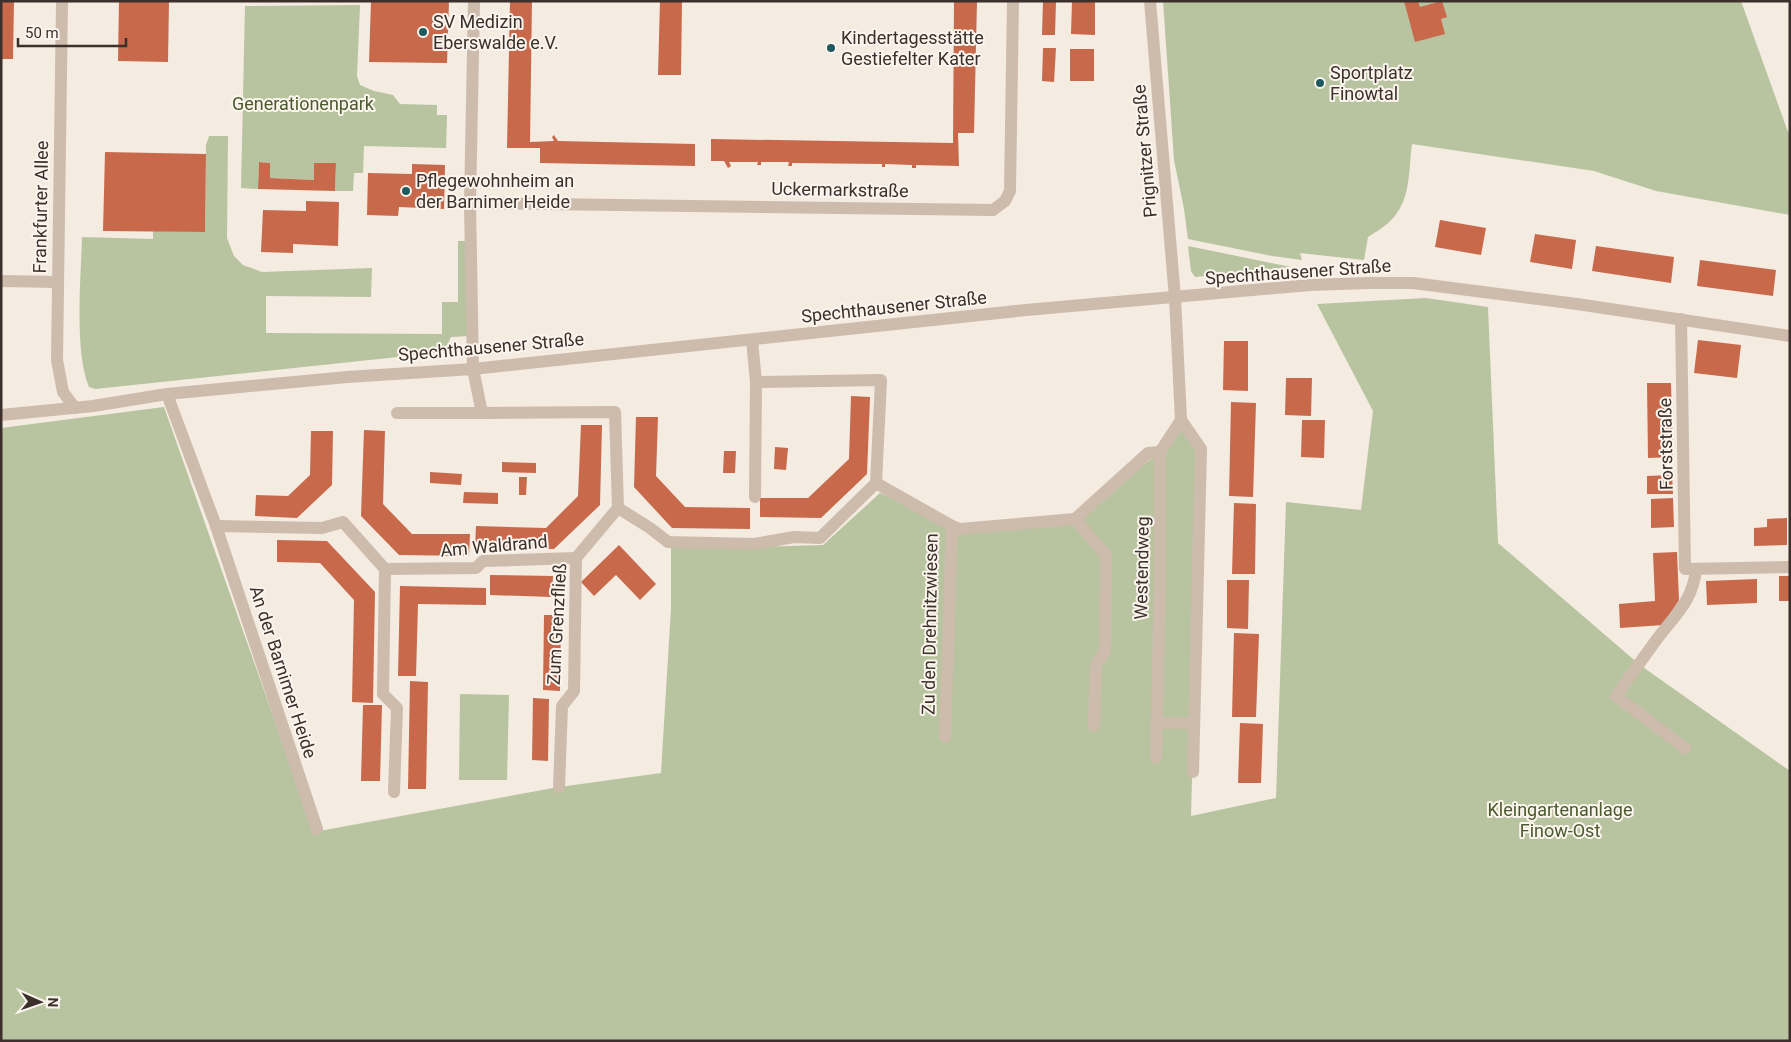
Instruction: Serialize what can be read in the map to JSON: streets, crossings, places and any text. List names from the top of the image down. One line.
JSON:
{"streets":{"street":["Prignitzer Straße","Uckermarkstraße","Frankfurter Allee","Spechthausener Straße","Forststraße","Am Waldrand","Westendweg","Zum Grenzfließ","Zu den Drehnitzwiesen","An der Barnimer Heide"]},"crossings":[["Prignitzer Straße","Spechthausener Straße"],["Frankfurter Allee","Spechthausener Straße"],["Spechthausener Straße","Forststraße"],["Spechthausener Straße","An der Barnimer Heide"],["Am Waldrand","Zum Grenzfließ"]],"parks":["Generationenpark","Kleingartenanlage Finow-Ost"],"places":["SV Medizin Eberswalde e.V.","Kindertagesstätte Gestiefelter Kater","Sportplatz Finowtal","Pflegewohnheim an der Barnimer Heide"],"scale_bar":"50 m","north":"right"}
